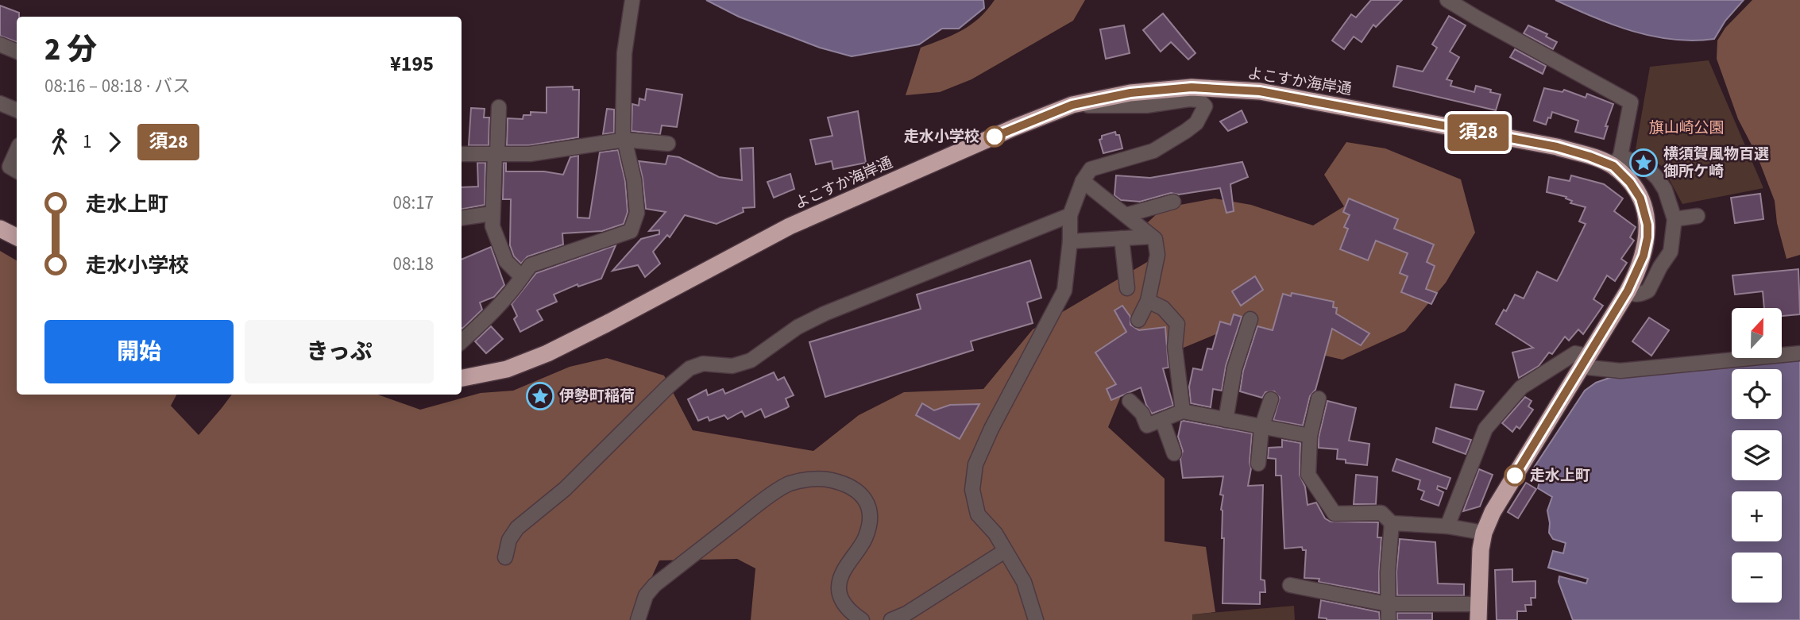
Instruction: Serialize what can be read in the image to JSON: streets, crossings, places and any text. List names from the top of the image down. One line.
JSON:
{"streets":{"highway":["よこすか海岸通"]},"parks":["旗山崎公園"],"places":{"other":["走水小学校","走水上町"],"place":["横須賀風物百選 御所ケ崎","伊勢町稲荷"]},"lines":["bus line 須28"],"north":"top","page":{"on_map":"須28","heading":["2 分","08:16 – 08:18 · バス","¥195"],"legs":["1","須28"],"list":[{"name":"走水上町","value":"08:17"},{"name":"走水小学校","value":"08:18"}],"map_buttons":["+","−"],"buttons":["開始","きっぷ"]}}
